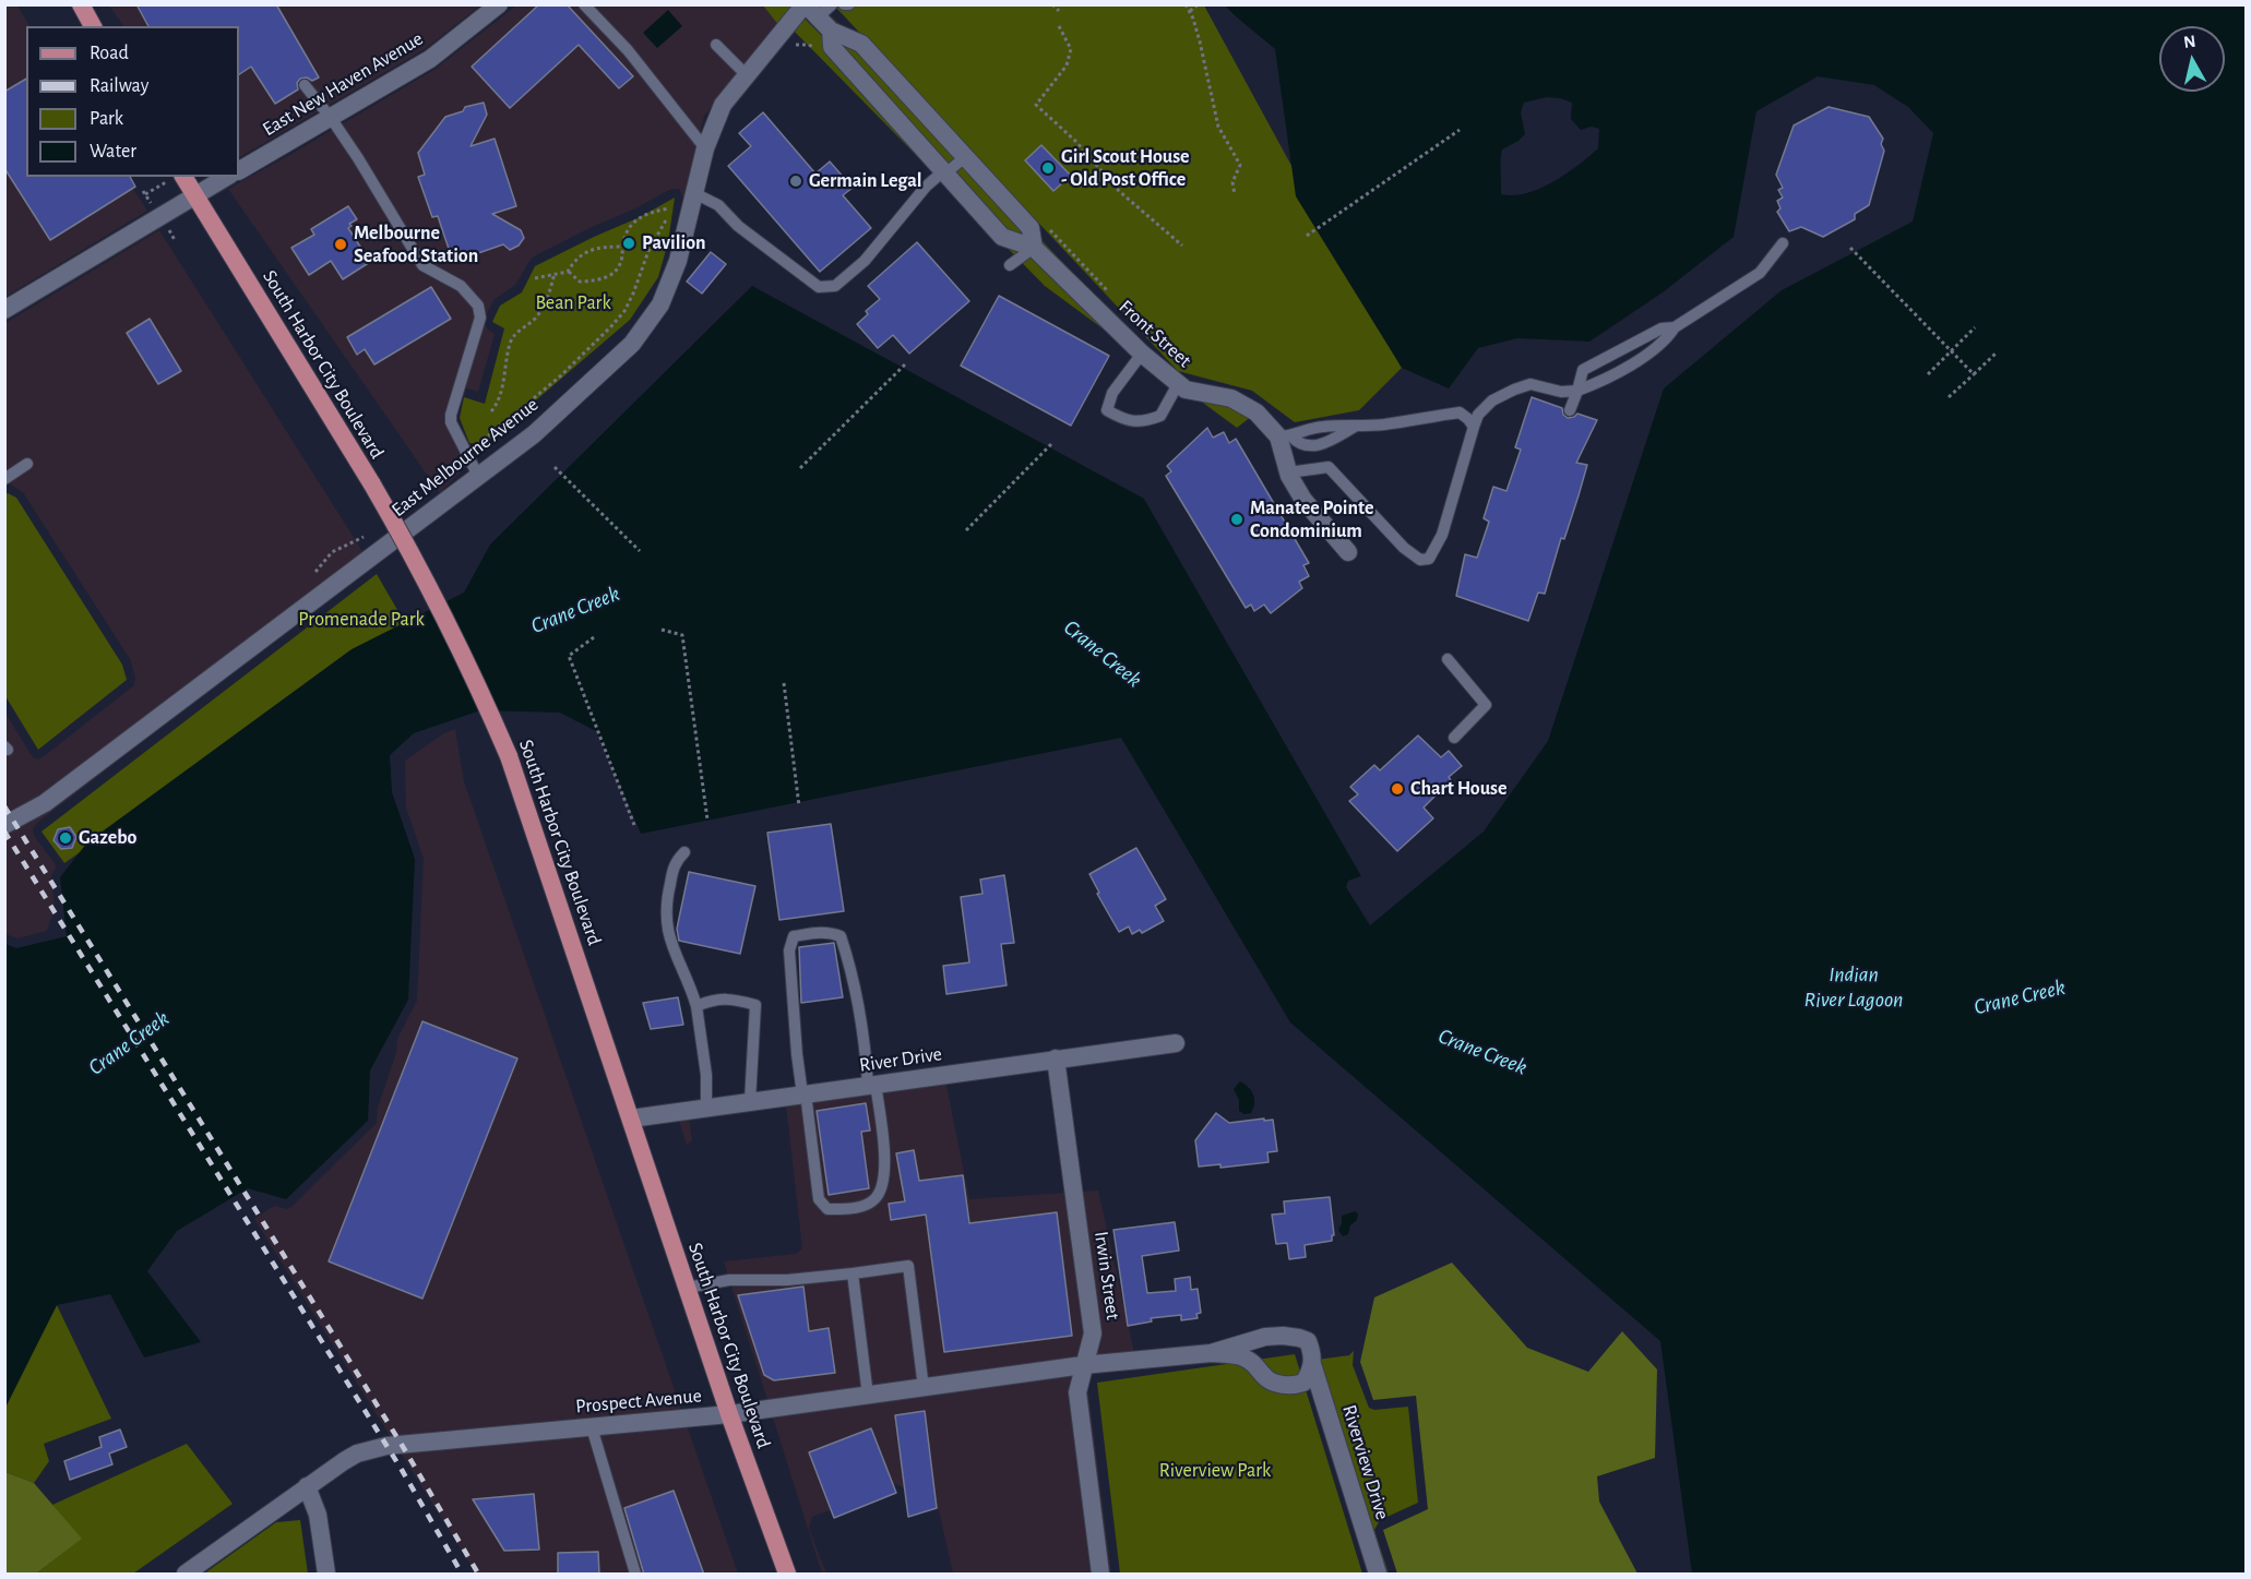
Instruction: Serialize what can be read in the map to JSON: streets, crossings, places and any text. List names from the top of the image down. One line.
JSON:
{"streets":{"main road":["South Harbor City Boulevard"],"street":["East New Haven Avenue","Front Street","East Melbourne Avenue","River Drive","Irwin Street","Prospect Avenue","Riverview Drive"]},"crossings":[["Front Street","East Melbourne Avenue"],["South Harbor City Boulevard","River Drive"],["South Harbor City Boulevard","Prospect Avenue"],["River Drive","Irwin Street"],["Irwin Street","Prospect Avenue"],["Prospect Avenue","Riverview Drive"]],"water":["Crane Creek","Indian River Lagoon"],"parks":["Bean Park","Promenade Park","Riverview Park"],"places":["Girl Scout House - Old Post Office","Germain Legal","Pavilion","Melbourne Seafood Station","Manatee Pointe Condominium","Chart House","Gazebo"],"legend":["Road","Railway","Park","Water"],"north":"top"}
